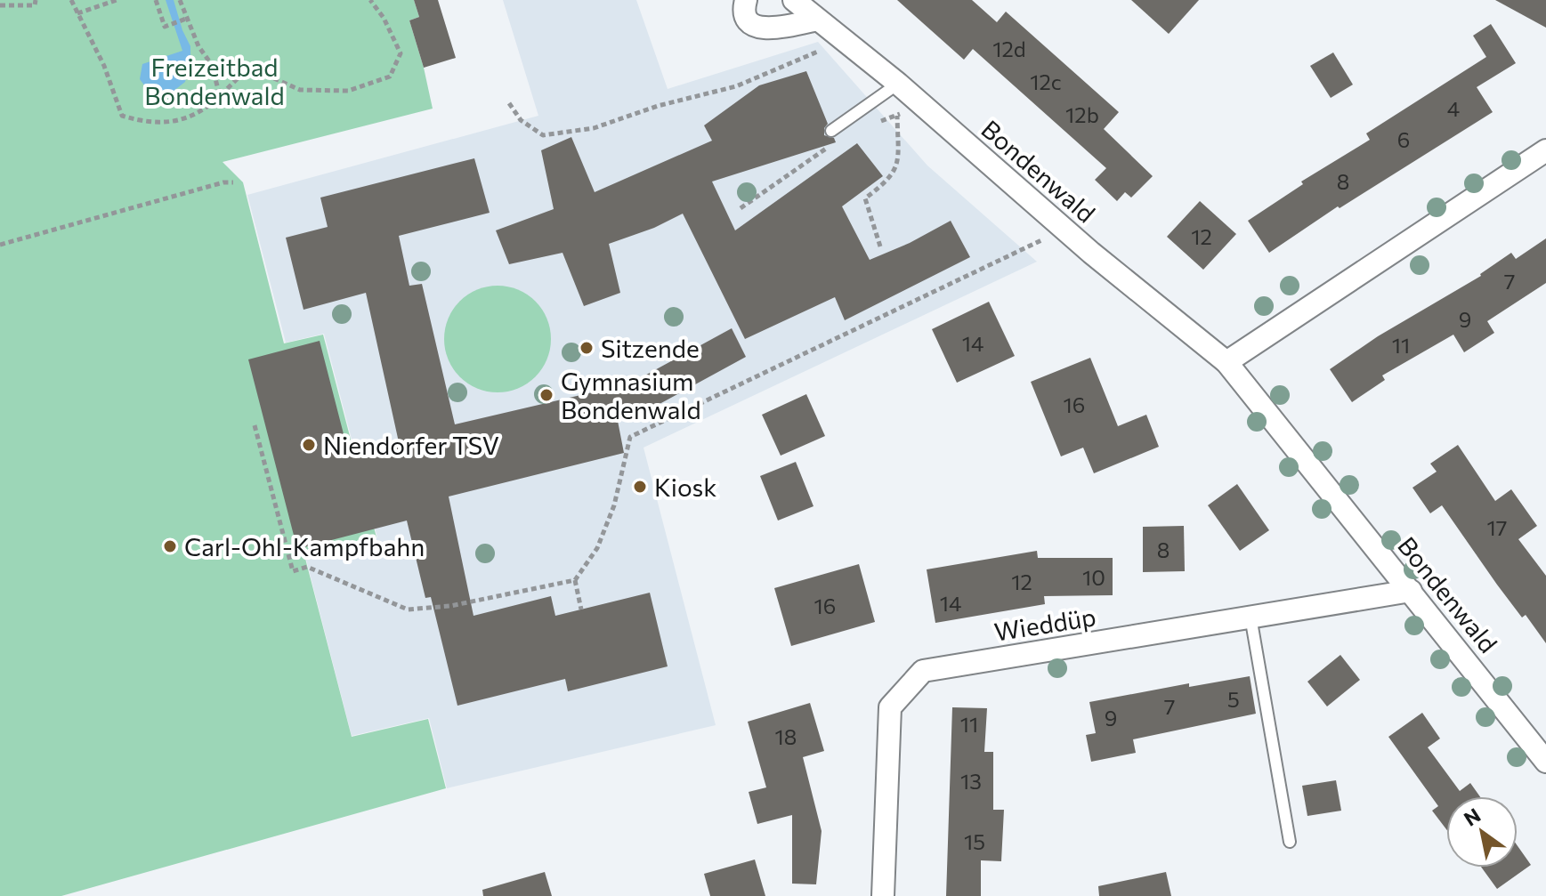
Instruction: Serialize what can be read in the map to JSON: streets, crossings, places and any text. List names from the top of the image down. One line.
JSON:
{"streets":{"street":["Bondenwald","Wieddüp"]},"crossings":[["Bondenwald","Wieddüp"]],"parks":["Freizeitbad Bondenwald"],"places":["Sitzende","Gymnasium Bondenwald","Niendorfer TSV","Kiosk","Carl-Ohl-Kampfbahn"],"house_numbers":["12d","12c","4","12b","6","8","12","7","9","14","11","16","17","8","10","12","14","16","5","7","9","11","18","13","15"],"north":"top left"}
